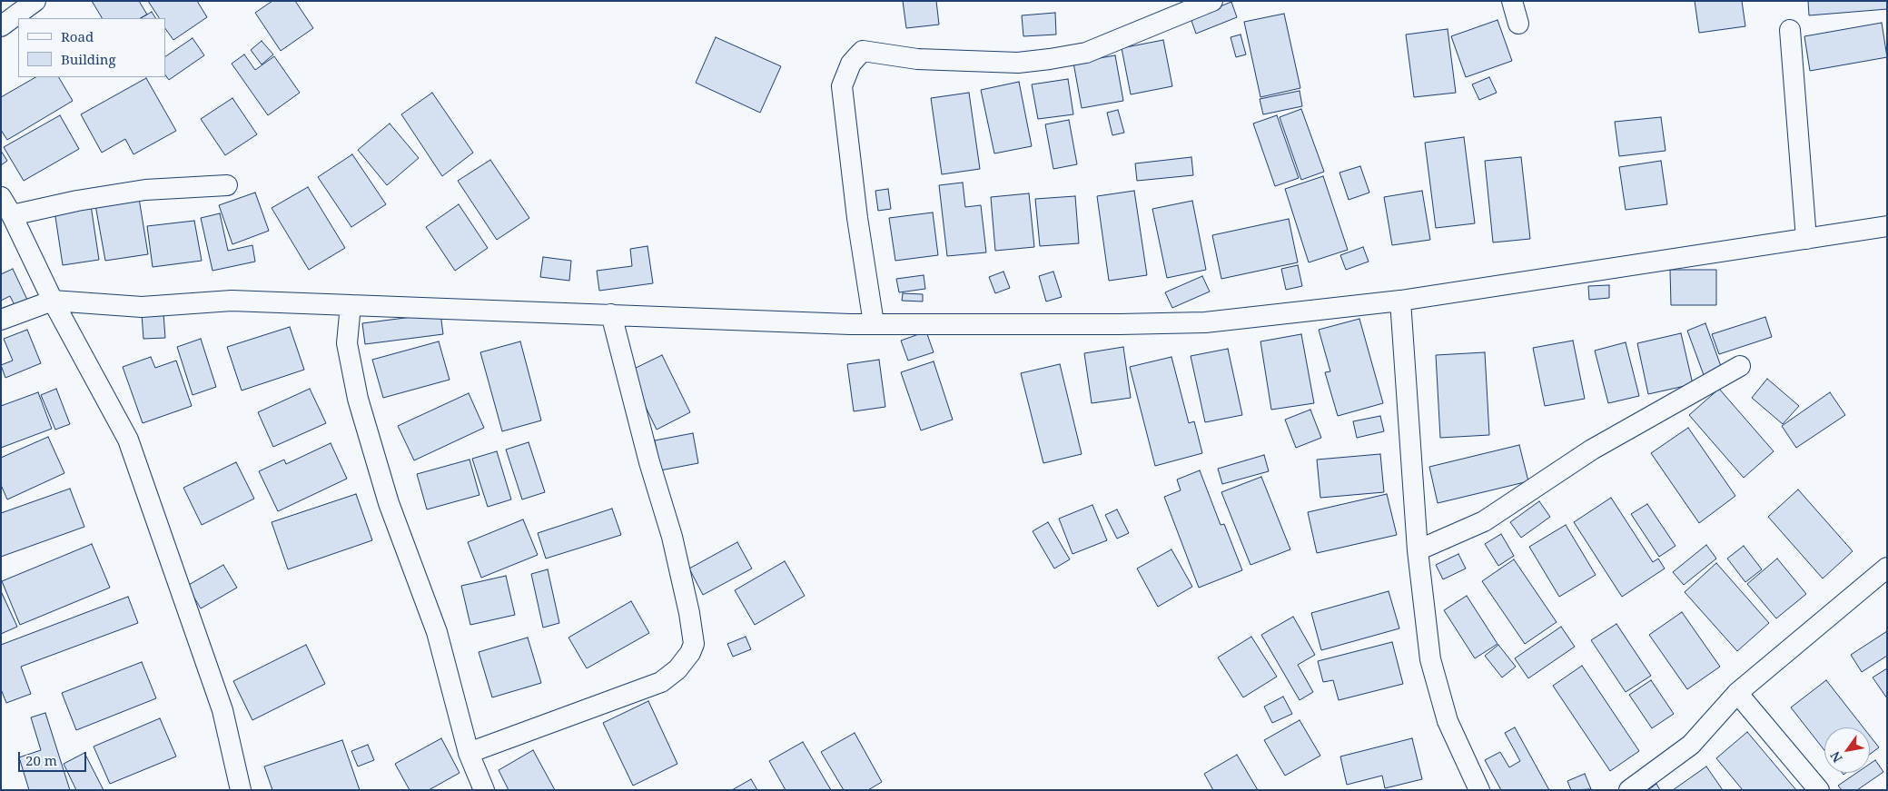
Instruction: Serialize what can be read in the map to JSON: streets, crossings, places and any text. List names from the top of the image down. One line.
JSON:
{"legend":["Road","Building"],"scale_bar":"20 m","north":"bottom left"}
